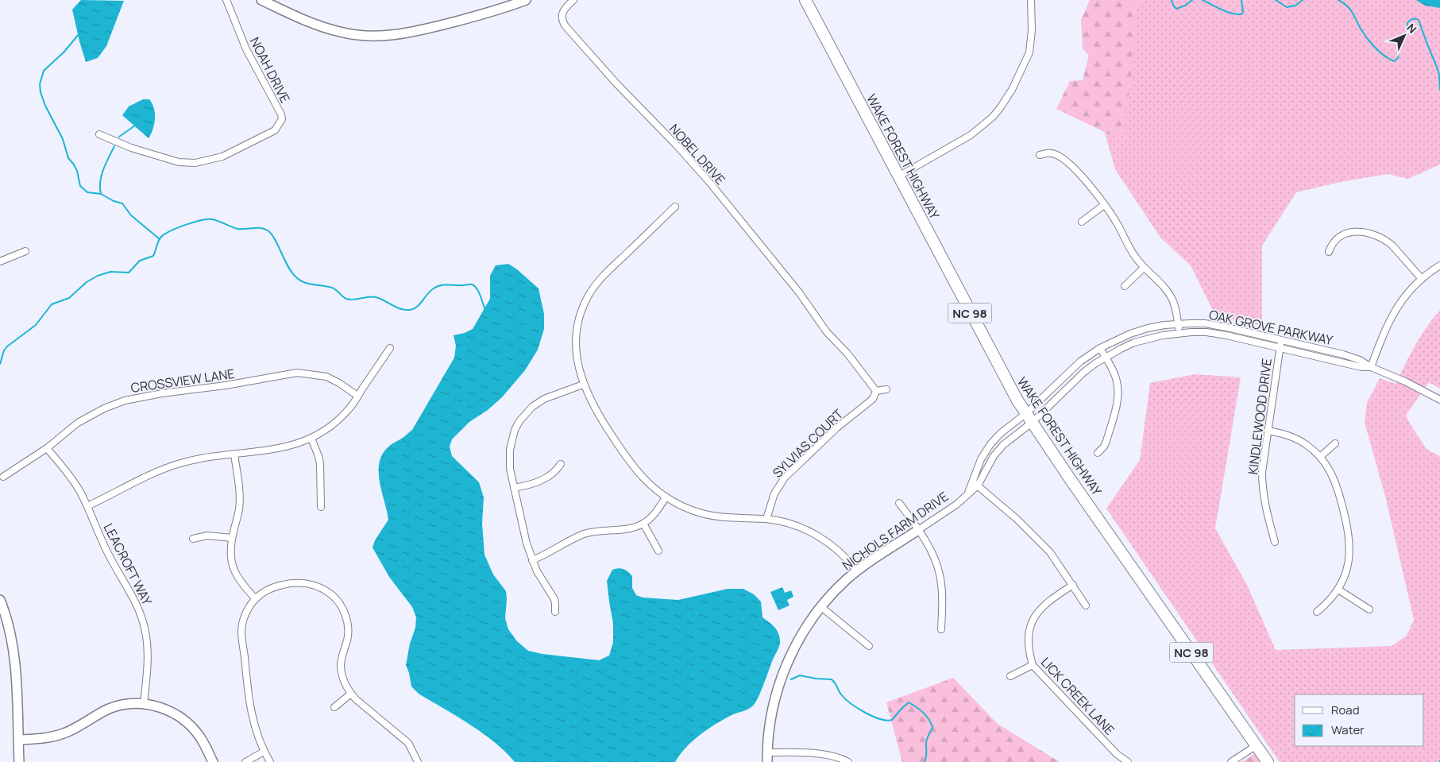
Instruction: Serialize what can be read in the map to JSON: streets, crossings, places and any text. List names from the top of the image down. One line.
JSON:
{"streets":{"highway":["WAKE FOREST HIGHWAY","NC 98"],"street":["NOAH DRIVE","NOBEL DRIVE","OAK GROVE PARKWAY","CROSSVIEW LANE","KINDLEWOOD DRIVE","SYLVIAS COURT","NICHOLS FARM DRIVE","LEACROFT WAY","LICK CREEK LANE"]},"crossings":[["NOBEL DRIVE","SYLVIAS COURT"],["WAKE FOREST HIGHWAY","OAK GROVE PARKWAY"],["WAKE FOREST HIGHWAY","NICHOLS FARM DRIVE"],["OAK GROVE PARKWAY","KINDLEWOOD DRIVE"],["OAK GROVE PARKWAY","NICHOLS FARM DRIVE"],["CROSSVIEW LANE","LEACROFT WAY"]],"legend":["Road","Water"],"north":"top right"}
